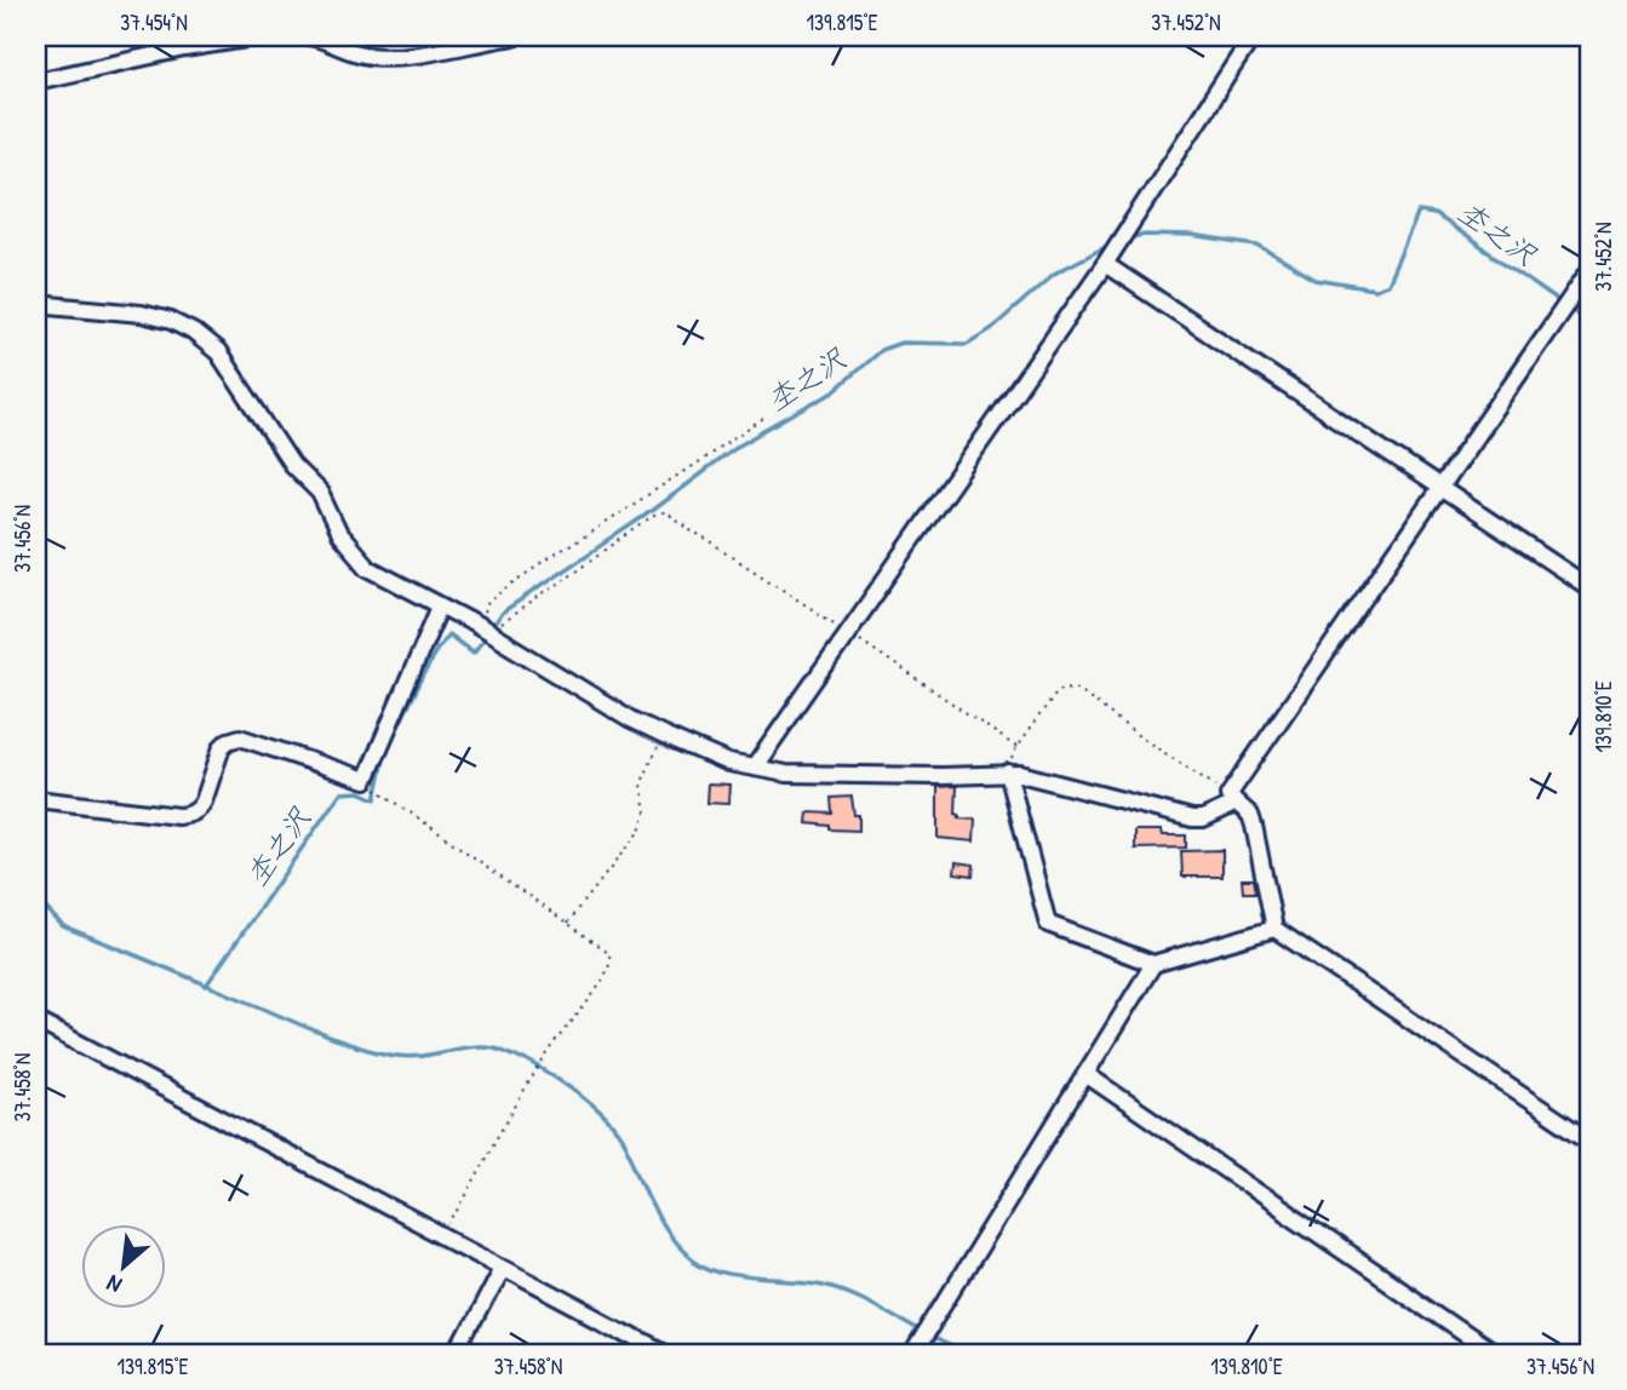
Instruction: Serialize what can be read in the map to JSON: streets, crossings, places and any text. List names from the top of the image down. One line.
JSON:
{"water":["杢之沢"],"north":"bottom left","coordinates":["37.454°N","139.815°E","37.452°N","37.456°N","139.810°E","37.458°N"]}
